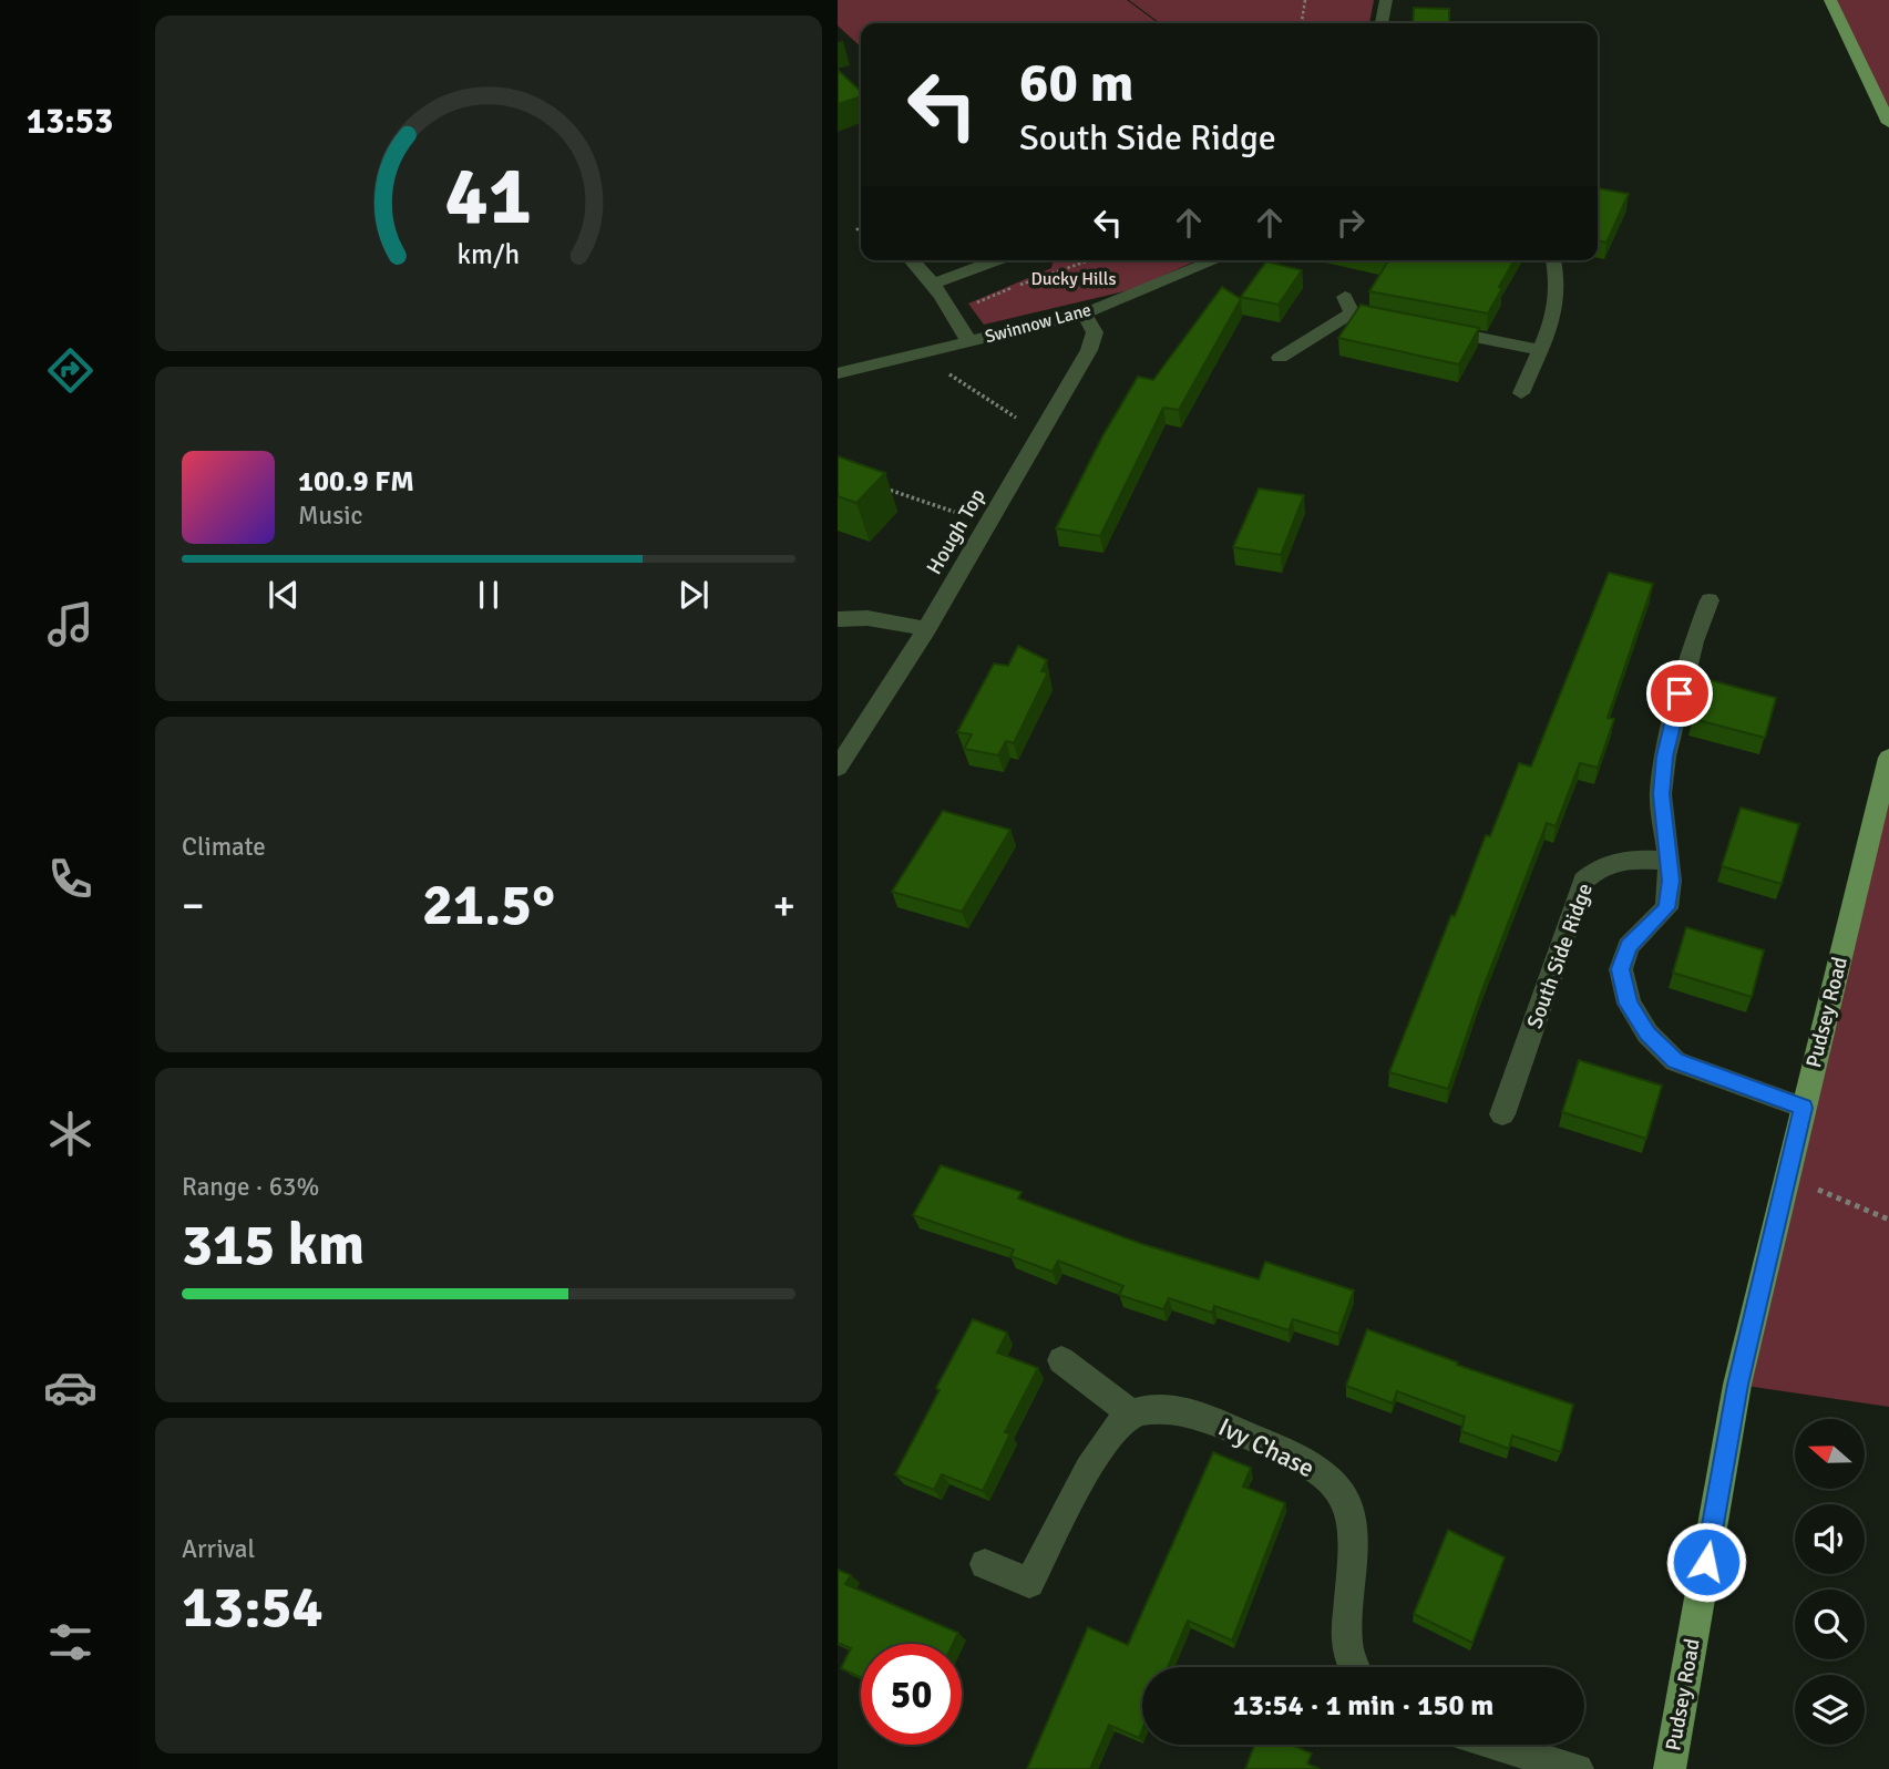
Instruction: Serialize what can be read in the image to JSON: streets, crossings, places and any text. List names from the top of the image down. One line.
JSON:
{"streets":{"main road":["Pudsey Road"],"street":["Swinnow Lane","Hough Top","South Side Ridge","Ivy Chase"]},"crossings":[["Swinnow Lane","Hough Top"]],"parks":["Ducky Hills"],"north":"left","page":{"tabs":"13:53","turn":["60 m","South Side Ridge"],"song":["100.9 FM","Music"],"tile":["Climate",["Range · 63%","315 km"],["Arrival","13:54"]],"heat":["−","21.5°","+"],"limit":"50","trip":"13:54 · 1 min · 150 m","gauge":["41","km/h"]}}
